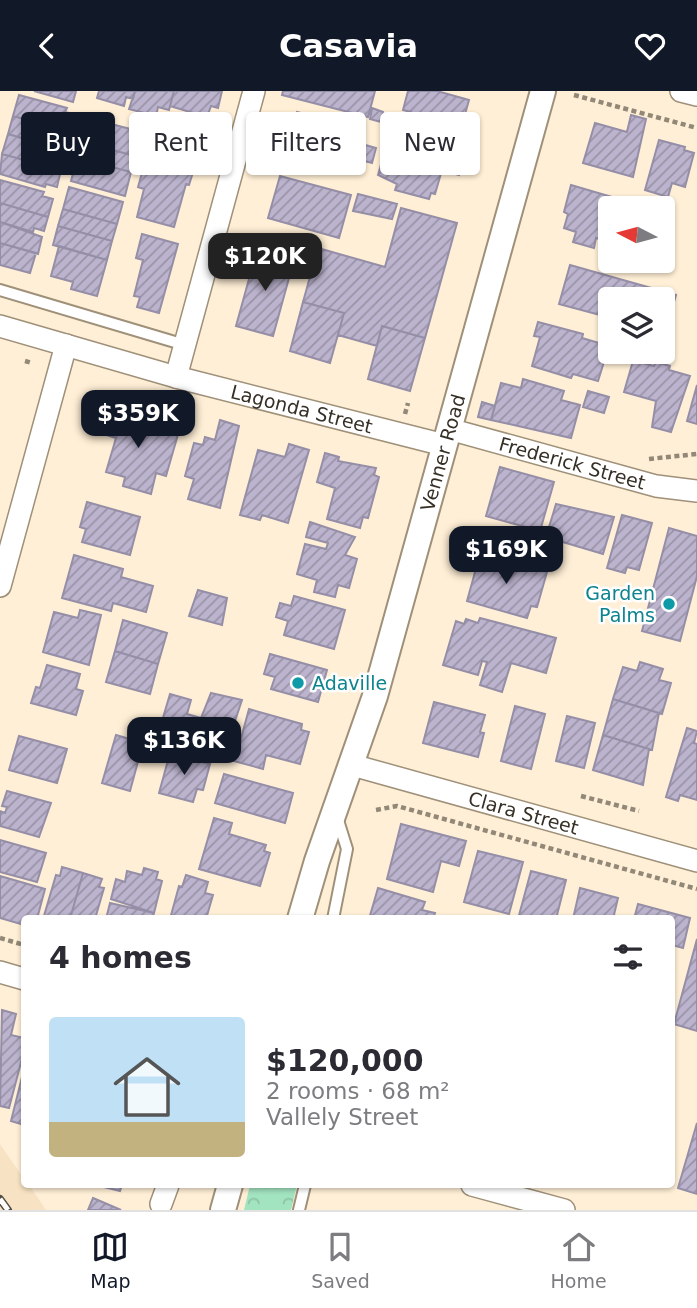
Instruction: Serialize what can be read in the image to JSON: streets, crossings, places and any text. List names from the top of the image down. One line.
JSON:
{"streets":{"street":["Lagonda Street","Venner Road","Frederick Street","Clara Street"]},"crossings":[["Lagonda Street","Venner Road"],["Lagonda Street","Frederick Street"],["Venner Road","Frederick Street"],["Venner Road","Clara Street"]],"places":["Garden Palms","Adaville"],"north":"left","page":{"header":"Casavia","chip":["Buy","Rent","Filters","New"],"price":["$120K","$359K","$169K","$136K"],"heading":"4 homes","list":[{"name":"$120,000","note":"2 rooms · 68 m² · Vallely Street"}],"tabs":["Map","Saved","Home"]}}
